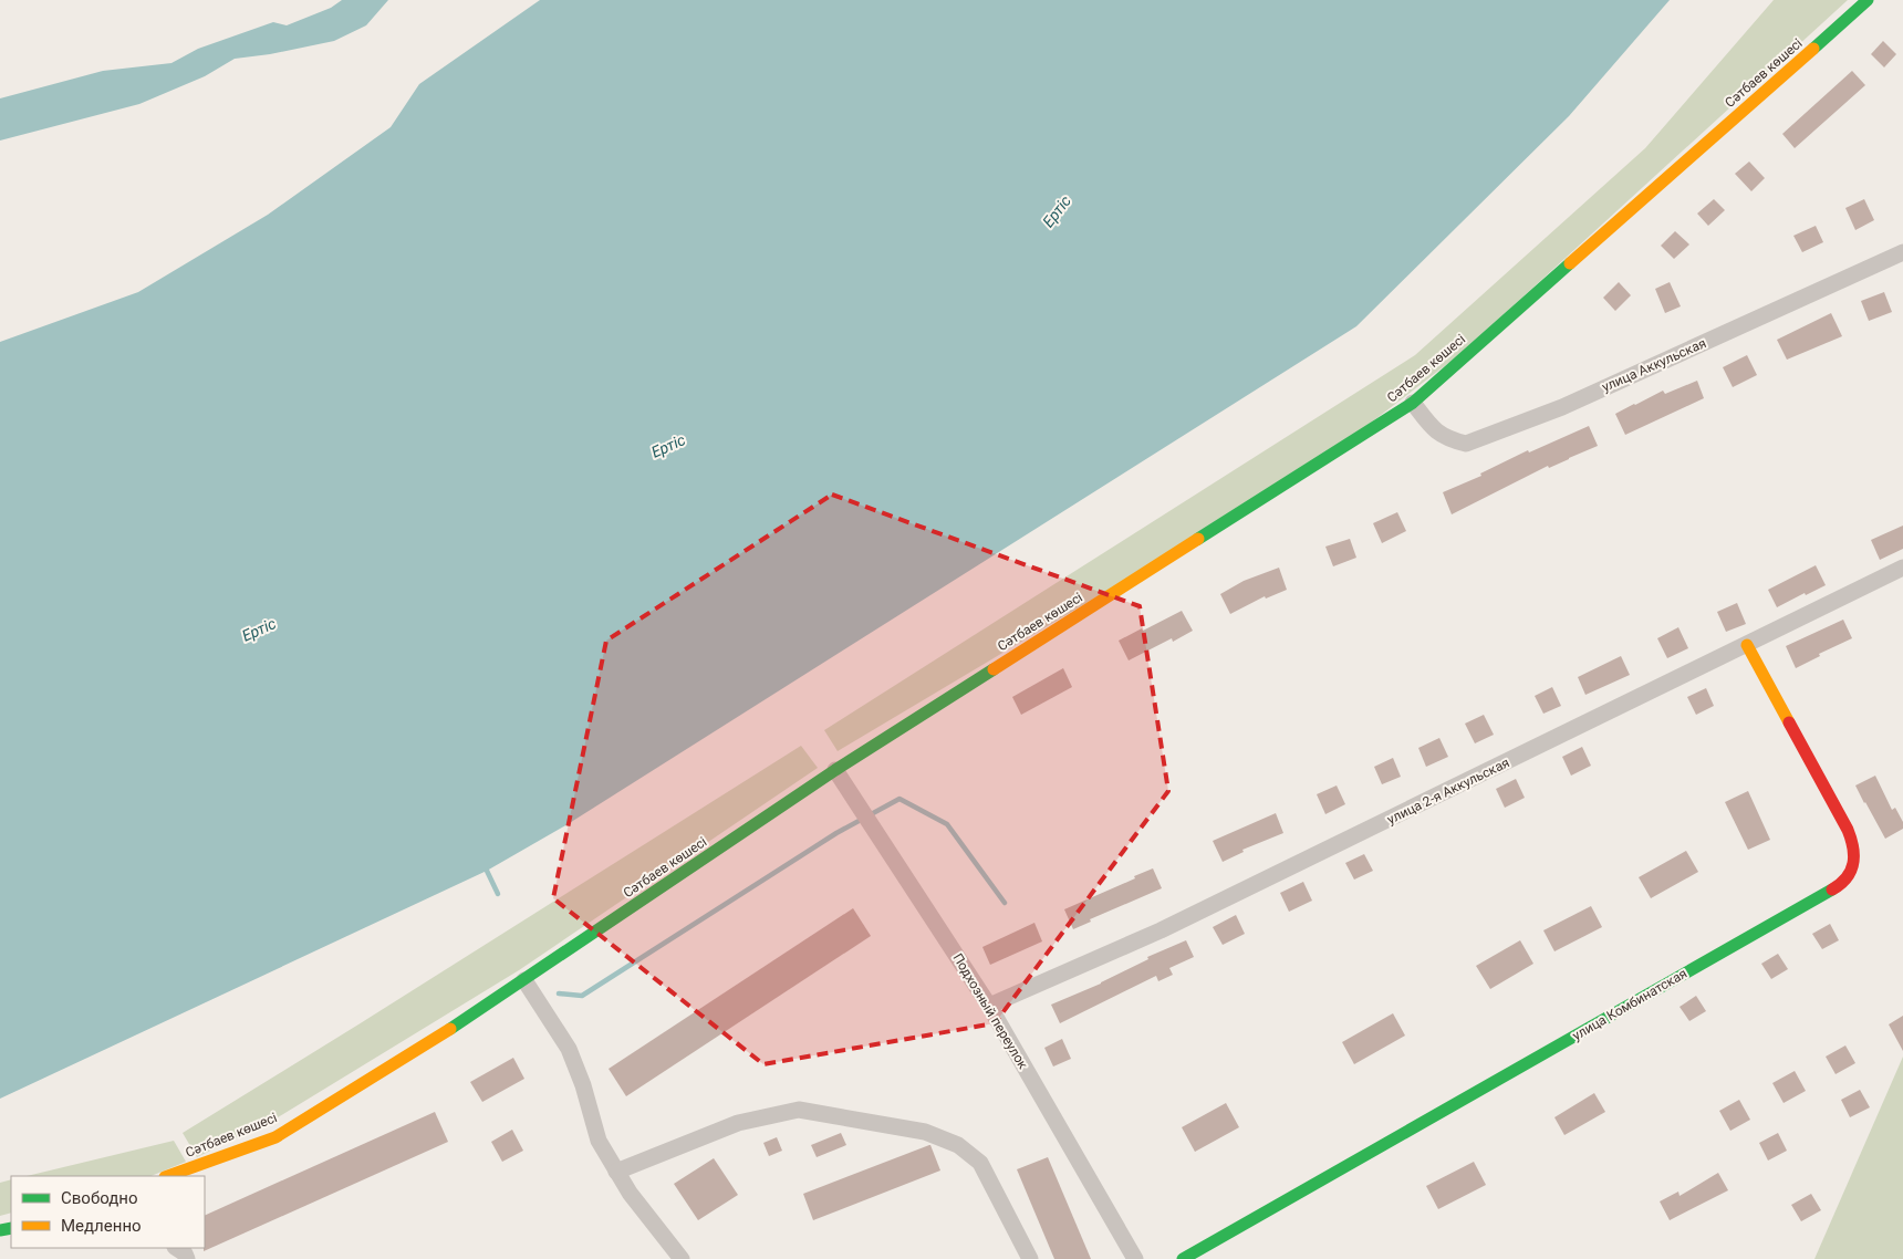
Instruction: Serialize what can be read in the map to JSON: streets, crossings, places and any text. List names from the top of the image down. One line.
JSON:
{"streets":{"main road":["Сәтбаев көшесі","улица Комбинатская"],"street":["улица Аккульская","улица 2-я Аккульская","Подхозный переулок"]},"crossings":[["Сәтбаев көшесі","улица Аккульская"],["Сәтбаев көшесі","Подхозный переулок"],["улица 2-я Аккульская","улица Комбинатская"],["улица 2-я Аккульская","Подхозный переулок"]],"water":["Ертіс"],"legend":["Свободно","Медленно"]}
